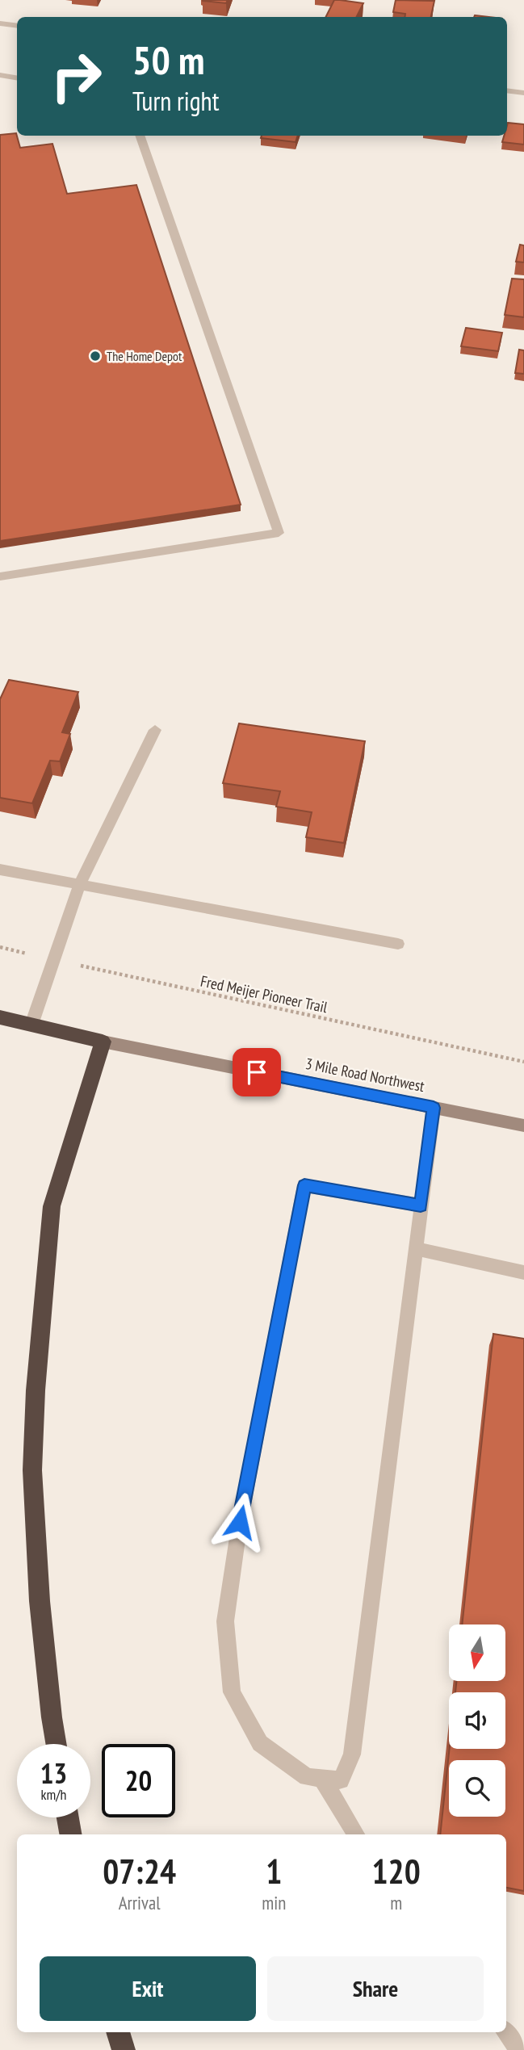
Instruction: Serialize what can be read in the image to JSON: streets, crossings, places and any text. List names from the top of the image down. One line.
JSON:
{"streets":{"highway":["3 Mile Road Northwest"],"path":["Fred Meijer Pioneer Trail"]},"places":["The Home Depot"],"north":"bottom","page":{"turn":["50 m","Turn right"],"speed":"13 km/h","limit":"20","eta":["07:24","Arrival","1","min","120","m"],"buttons":["Exit","Share"]}}
